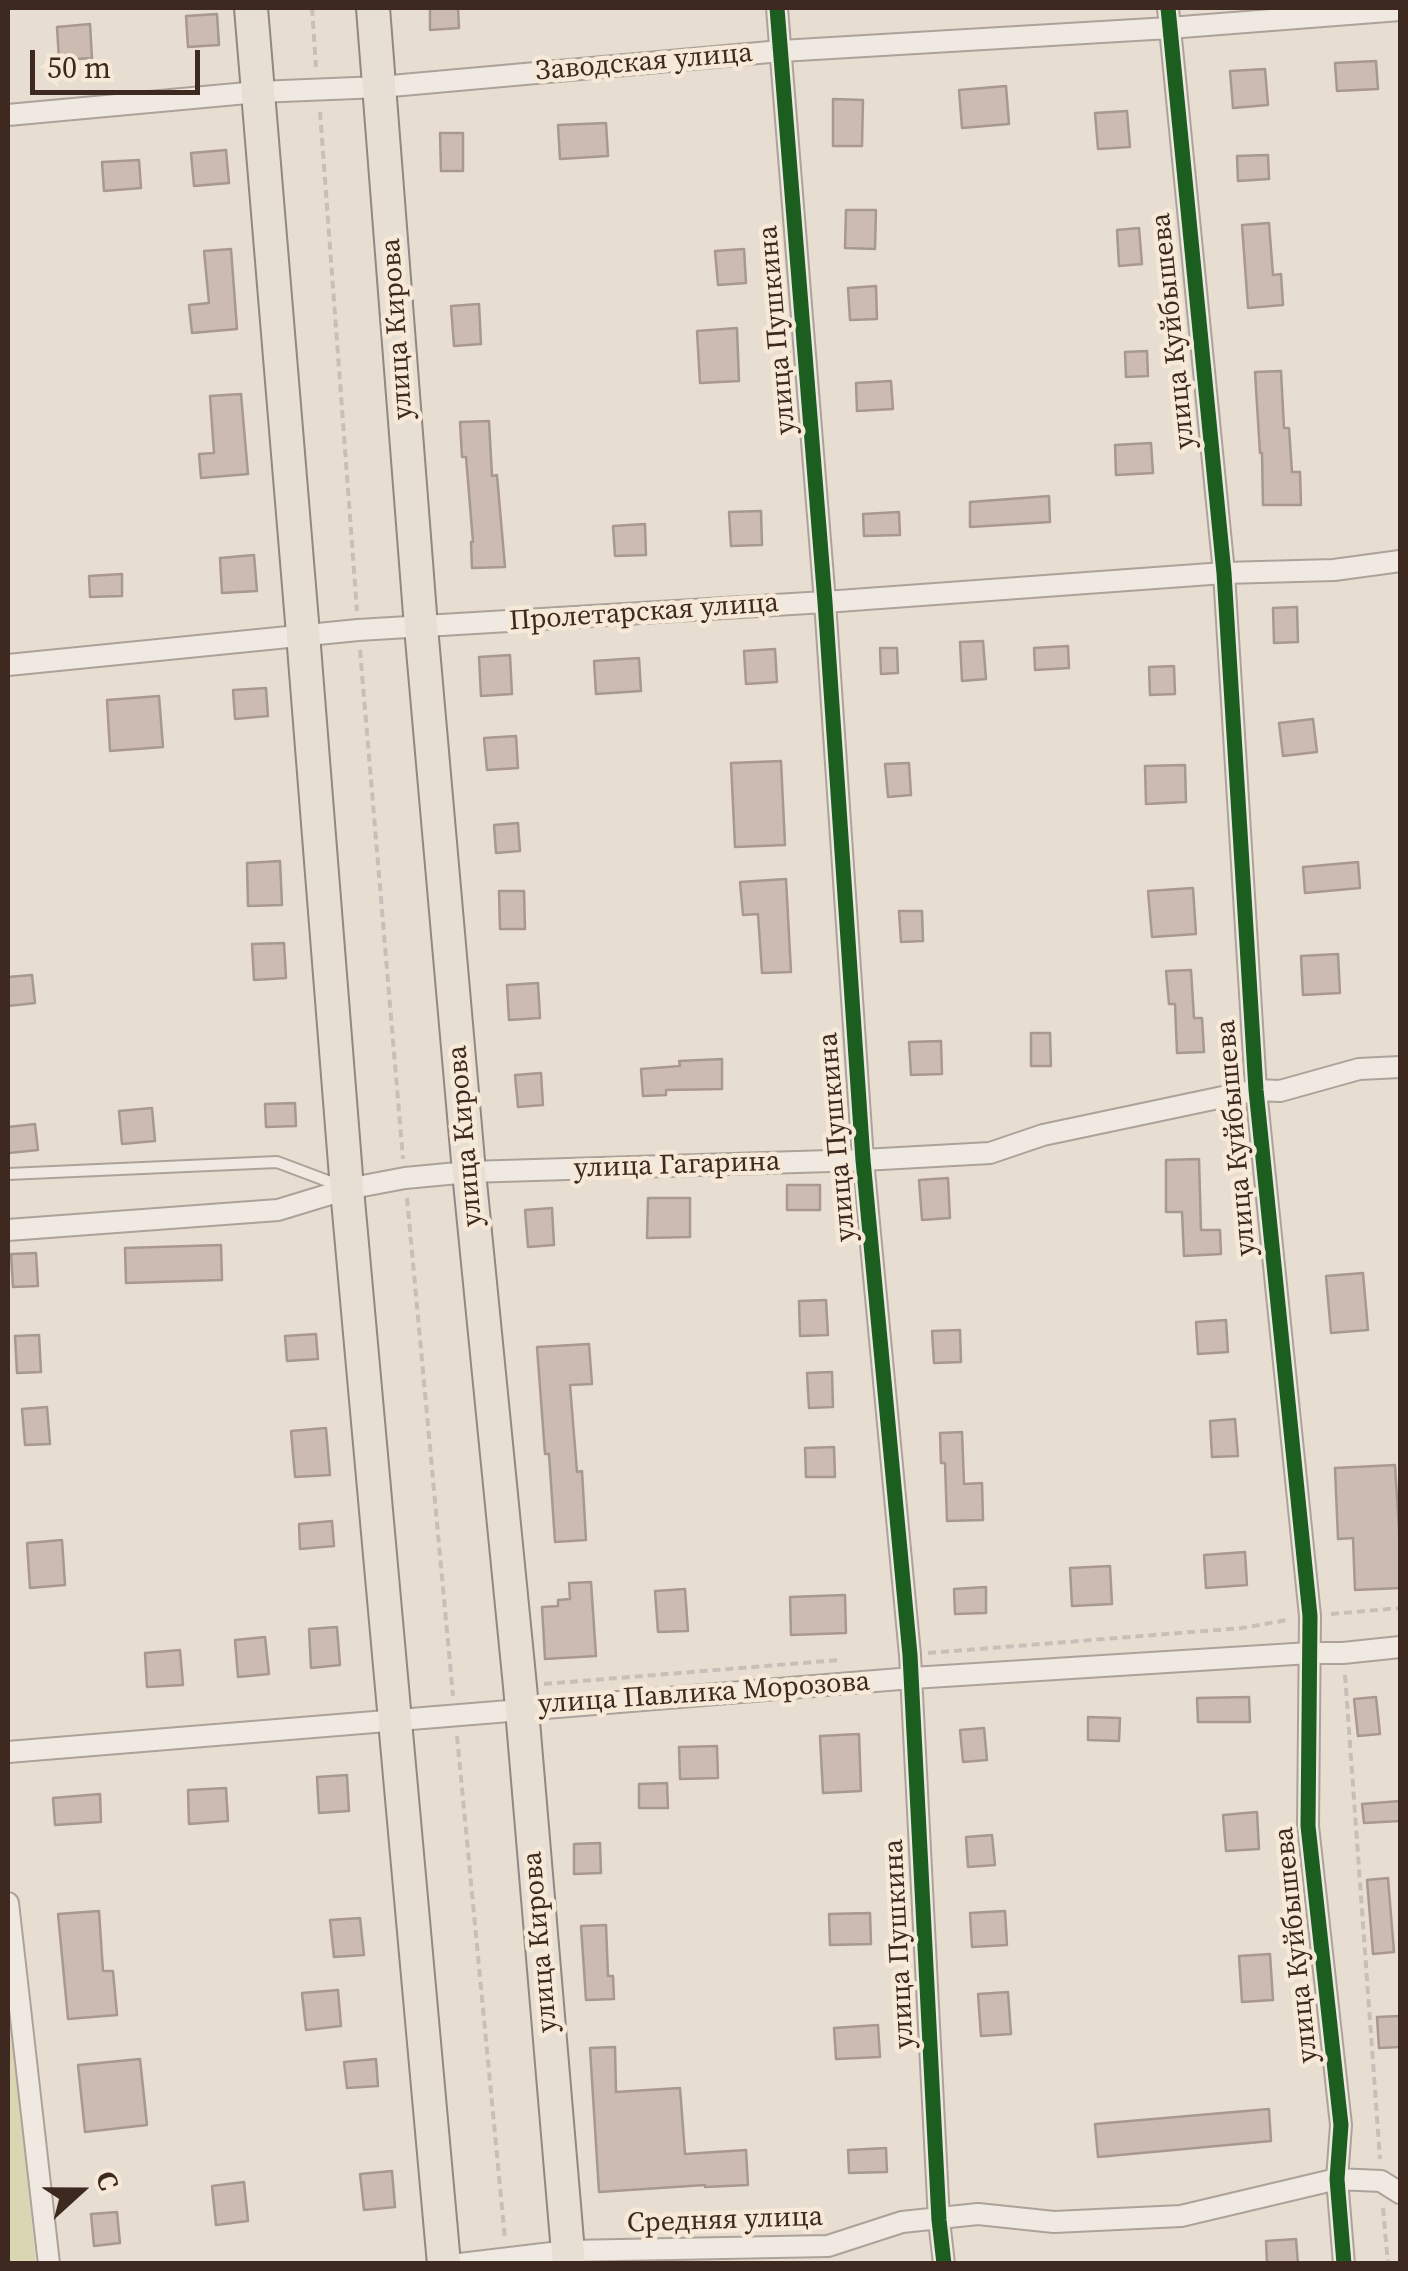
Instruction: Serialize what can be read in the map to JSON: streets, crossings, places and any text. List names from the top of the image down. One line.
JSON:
{"streets":{"main road":["улица Кирова"],"street":["Заводская улица","улица Пушкина","улица Куйбышева","Пролетарская улица","улица Гагарина","улица Павлика Морозова","Средняя улица"]},"crossings":[["Заводская улица","улица Кирова"],["Заводская улица","улица Пушкина"],["Заводская улица","улица Куйбышева"],["улица Кирова","Пролетарская улица"],["улица Кирова","улица Гагарина"],["улица Кирова","улица Павлика Морозова"],["улица Кирова","Средняя улица"],["улица Пушкина","Пролетарская улица"],["улица Пушкина","улица Гагарина"],["улица Пушкина","улица Павлика Морозова"],["улица Пушкина","Средняя улица"],["улица Куйбышева","Пролетарская улица"],["улица Куйбышева","улица Гагарина"],["улица Куйбышева","улица Павлика Морозова"],["улица Куйбышева","Средняя улица"]],"scale_bar":"50 m","north":"right"}
